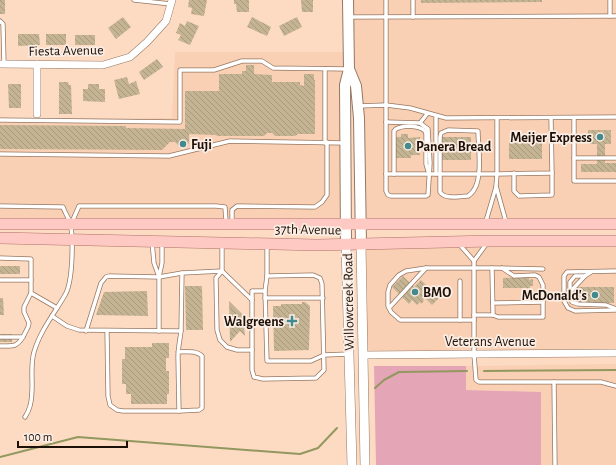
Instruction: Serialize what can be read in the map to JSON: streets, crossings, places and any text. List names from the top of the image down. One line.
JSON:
{"streets":{"main road":["37th Avenue","Willowcreek Road"],"street":["Fiesta Avenue","Veterans Avenue"]},"crossings":[["37th Avenue","Willowcreek Road"],["Willowcreek Road","Veterans Avenue"]],"places":{"other":["Meijer Express","Fuji","Panera Bread","BMO","McDonald's"],"health":["Walgreens"]},"scale_bar":"100 m"}
